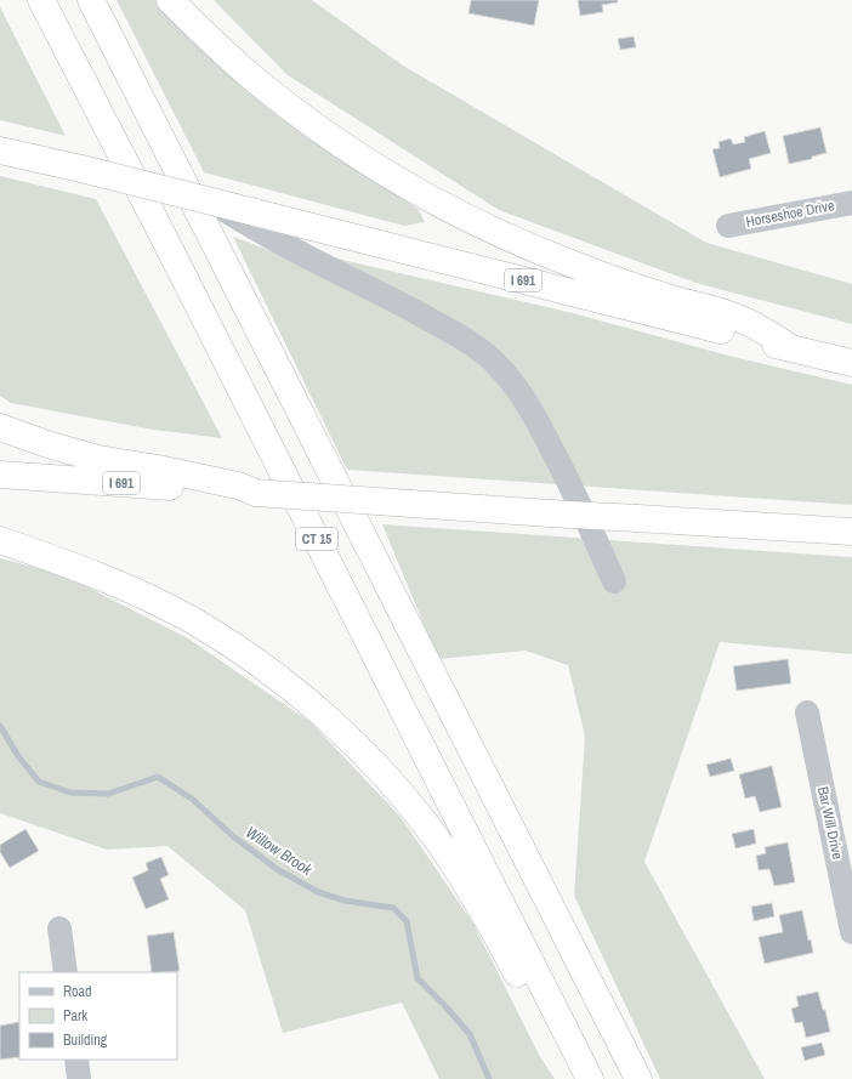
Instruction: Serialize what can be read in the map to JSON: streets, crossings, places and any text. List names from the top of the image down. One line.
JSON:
{"streets":{"highway":["I 691","CT 15"],"street":["Horseshoe Drive","Bar Will Drive"]},"water":["Willow Brook"],"legend":["Road","Park","Building"]}
